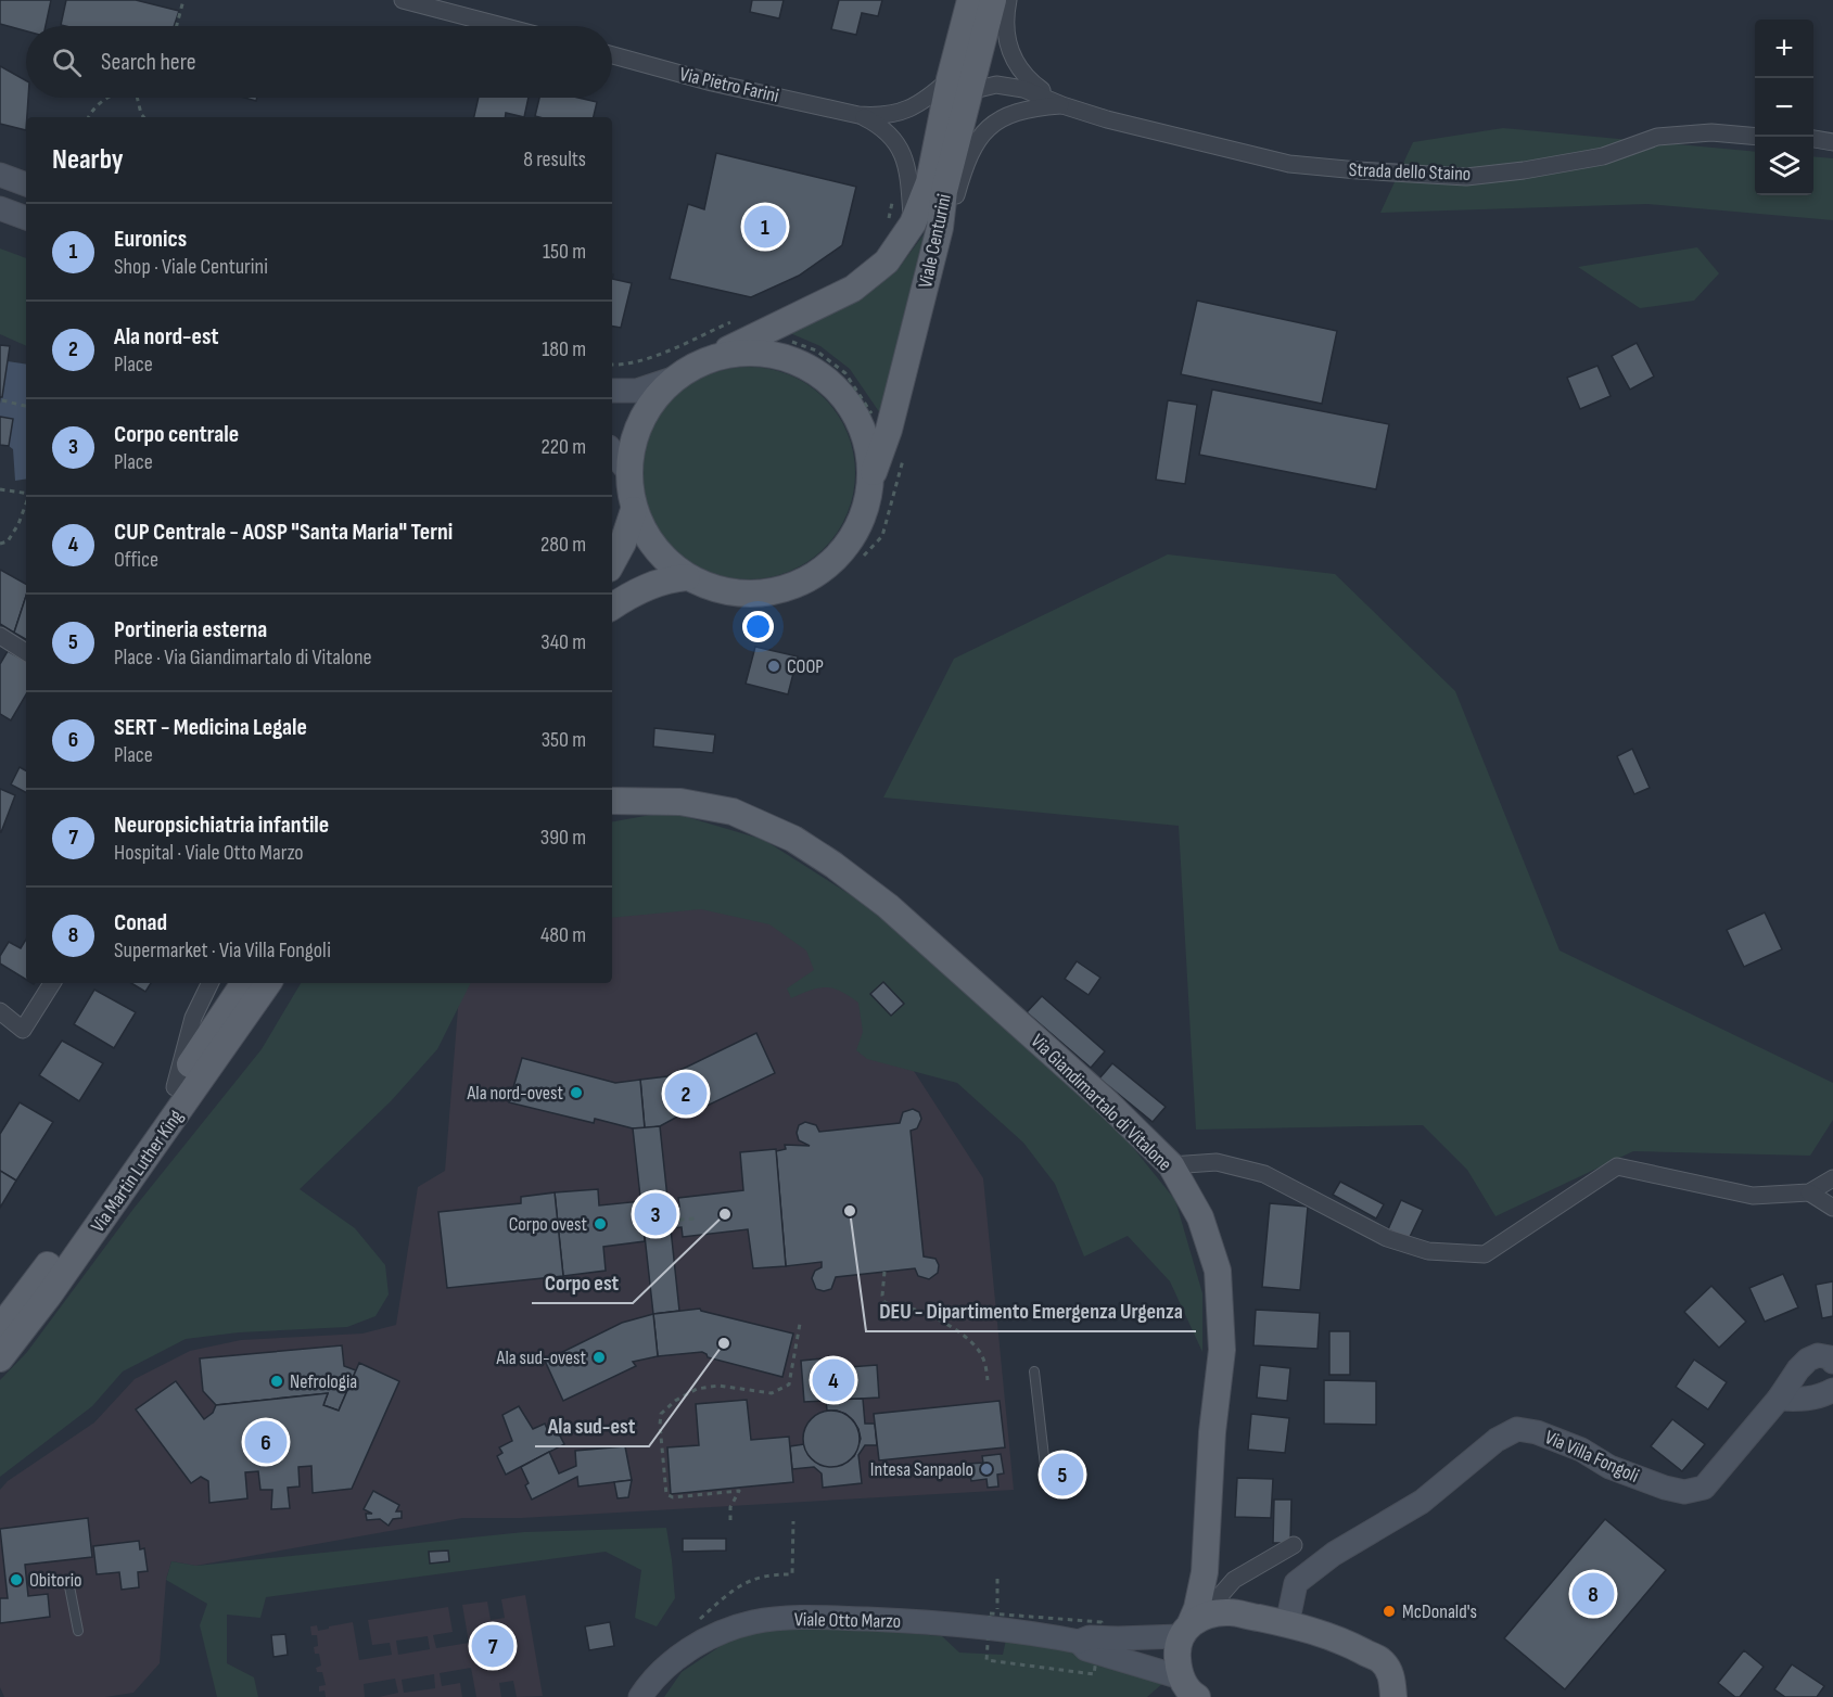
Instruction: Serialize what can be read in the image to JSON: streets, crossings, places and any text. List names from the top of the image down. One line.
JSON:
{"streets":{"main road":["Viale Centurini","Via Giandimartalo di Vitalone","Via Martin Luther King"],"street":["Via Pietro Farini","Strada dello Staino","Via Villa Fongoli","Viale Otto Marzo"]},"crossings":[["Via Pietro Farini","Strada dello Staino"],["Via Pietro Farini","Viale Centurini"],["Strada dello Staino","Viale Centurini"],["Via Giandimartalo di Vitalone","Viale Otto Marzo"]],"places":["COOP","Ala nord-ovest","DEU - Dipartimento Emergenza Urgenza","Corpo est","Corpo ovest","Ala sud-est","Ala sud-ovest","Nefrologia","Intesa Sanpaolo","Obitorio","McDonald's"],"page":{"map_buttons":["+","−"],"search":"Search here","heading":["Nearby","8 results"],"list":[{"mark":"1","name":"Euronics","note":"Shop · Viale Centurini","value":"150 m"},{"mark":"2","name":"Ala nord-est","note":"Place","value":"180 m"},{"mark":"3","name":"Corpo centrale","note":"Place","value":"220 m"},{"mark":"4","name":"CUP Centrale - AOSP \"Santa Maria\" Terni","note":"Office","value":"280 m"},{"mark":"5","name":"Portineria esterna","note":"Place · Via Giandimartalo di Vitalone","value":"340 m"},{"mark":"6","name":"SERT - Medicina Legale","note":"Place","value":"350 m"},{"mark":"7","name":"Neuropsichiatria infantile","note":"Hospital · Viale Otto Marzo","value":"390 m"},{"mark":"8","name":"Conad","note":"Supermarket · Via Villa Fongoli","value":"480 m"}],"pins":["1","2","3","4","6","5","8","7"]}}
